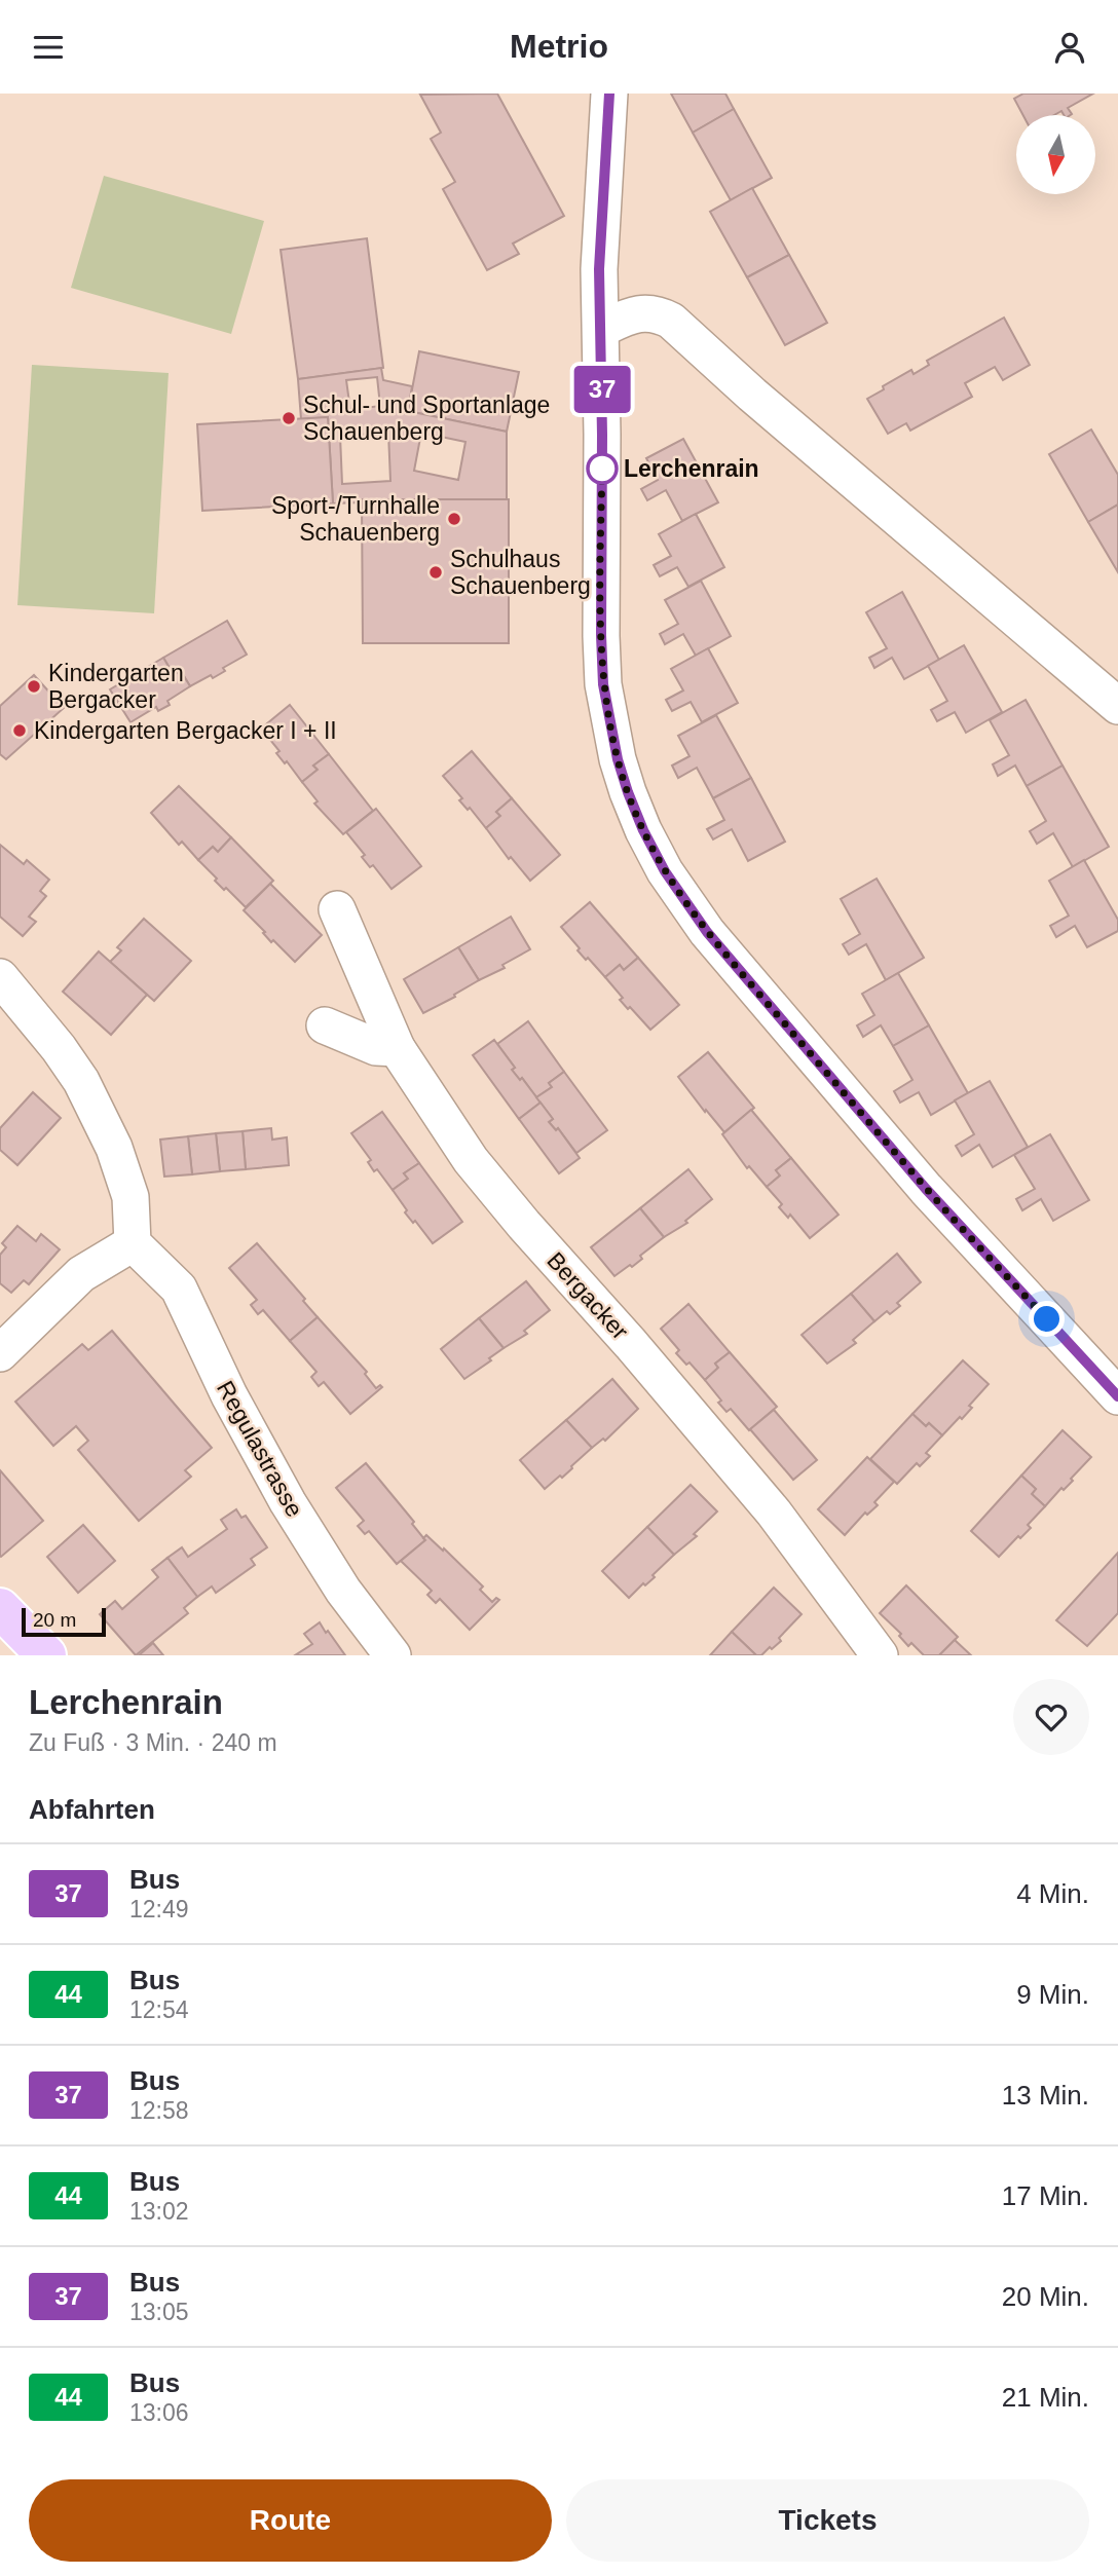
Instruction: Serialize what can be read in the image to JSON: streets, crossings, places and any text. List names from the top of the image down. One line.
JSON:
{"streets":{"street":["Bergacker","Regulastrasse"]},"places":["Schul- und Sportanlage Schauenberg","Lerchenrain","Sport-/Turnhalle Schauenberg","Schulhaus Schauenberg","Kindergarten Bergacker","Kindergarten Bergacker I + II"],"lines":["bus line 37"],"scale_bar":"20 m","north":"bottom","page":{"header":"Metrio","on_map":"37","scale":"20 m","heading":[["Lerchenrain","Zu Fuß · 3 Min. · 240 m"],"Abfahrten"],"list":[{"mark":"37","name":"Bus","note":"12:49","value":"4 Min."},{"mark":"44","name":"Bus","note":"12:54","value":"9 Min."},{"mark":"37","name":"Bus","note":"12:58","value":"13 Min."},{"mark":"44","name":"Bus","note":"13:02","value":"17 Min."},{"mark":"37","name":"Bus","note":"13:05","value":"20 Min."},{"mark":"44","name":"Bus","note":"13:06","value":"21 Min."}],"buttons":["Route","Tickets"]}}
